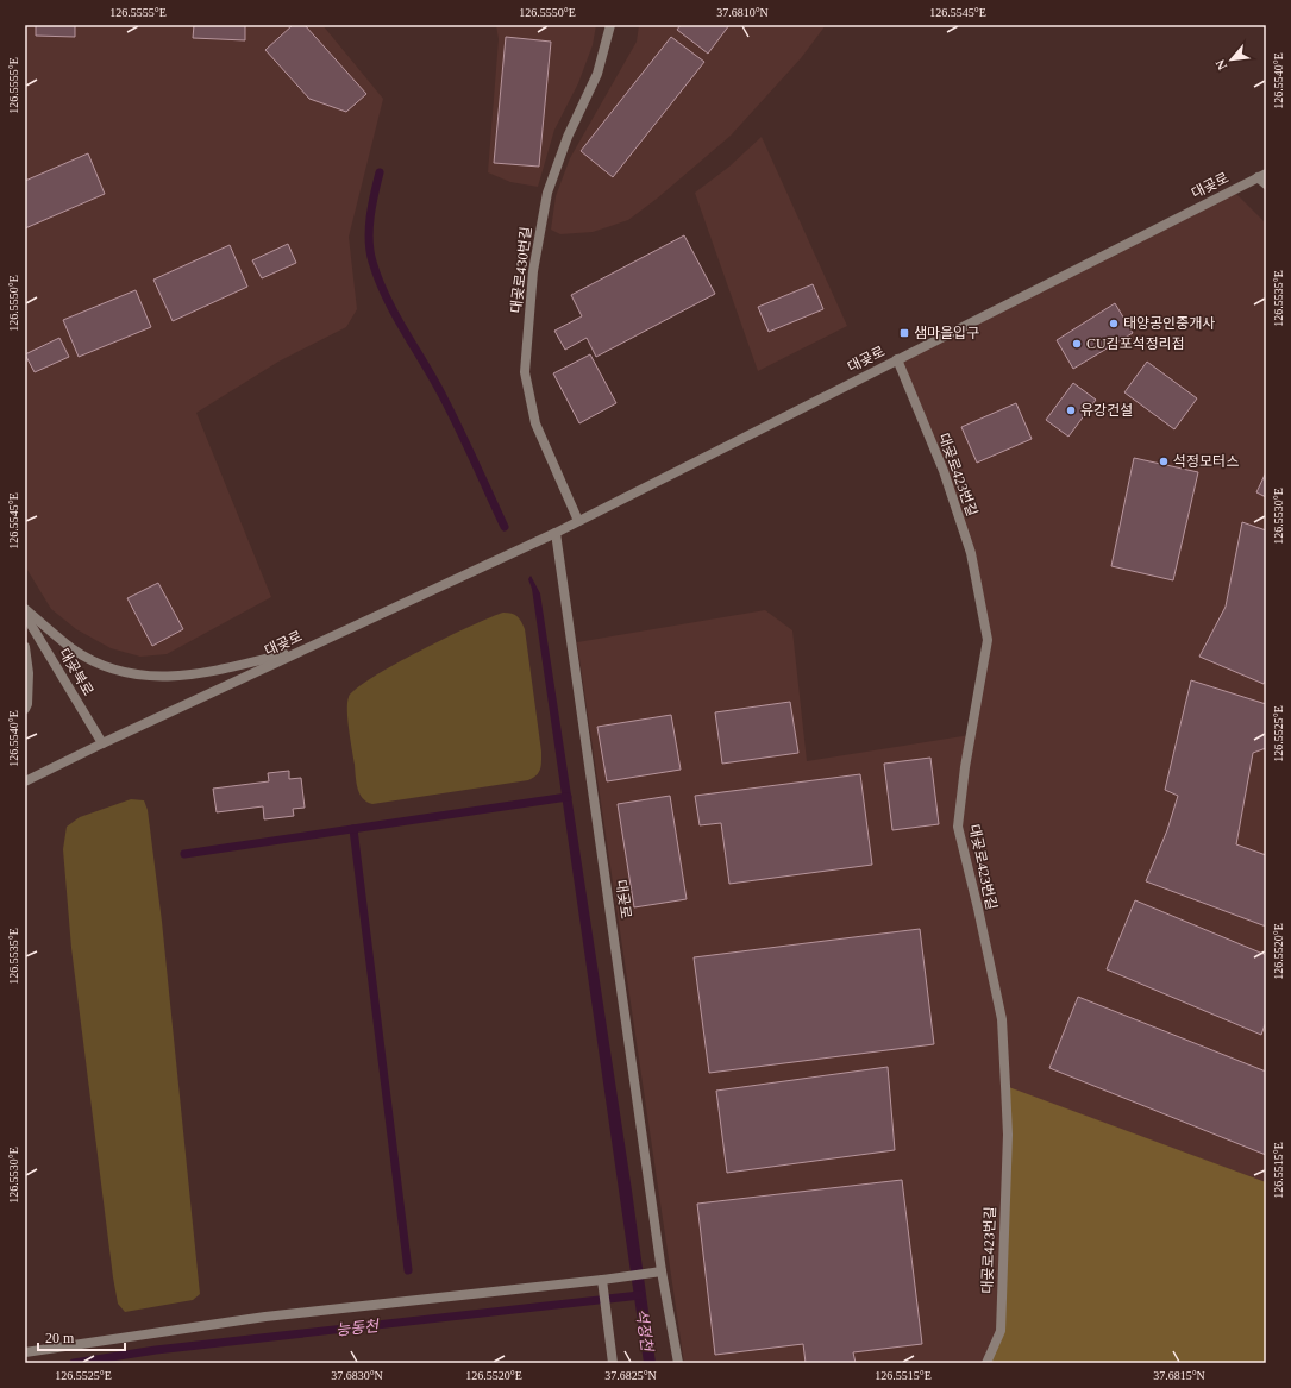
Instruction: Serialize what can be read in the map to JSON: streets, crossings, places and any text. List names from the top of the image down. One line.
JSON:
{"streets":{"street":["대곶로","대곶로430번길","대곶로423번길","대곶북로"]},"crossings":[["대곶로","대곶로430번길"],["대곶로","대곶로423번길"],["대곶로","대곶북로"]],"water":["능동천","석정천"],"places":{"other":["태양공인중개사","CU김포석정리점","유강건설","석정모터스"],"transit":["샘마을입구"]},"scale_bar":"20 m","north":"bottom left","coordinates":["126.5555°E","126.5550°E","37.6810°N","126.5545°E","126.5540°E","126.5535°E","126.5530°E","126.5525°E","126.5520°E","126.5515°E","37.6830°N","37.6825°N","37.6815°N"]}
